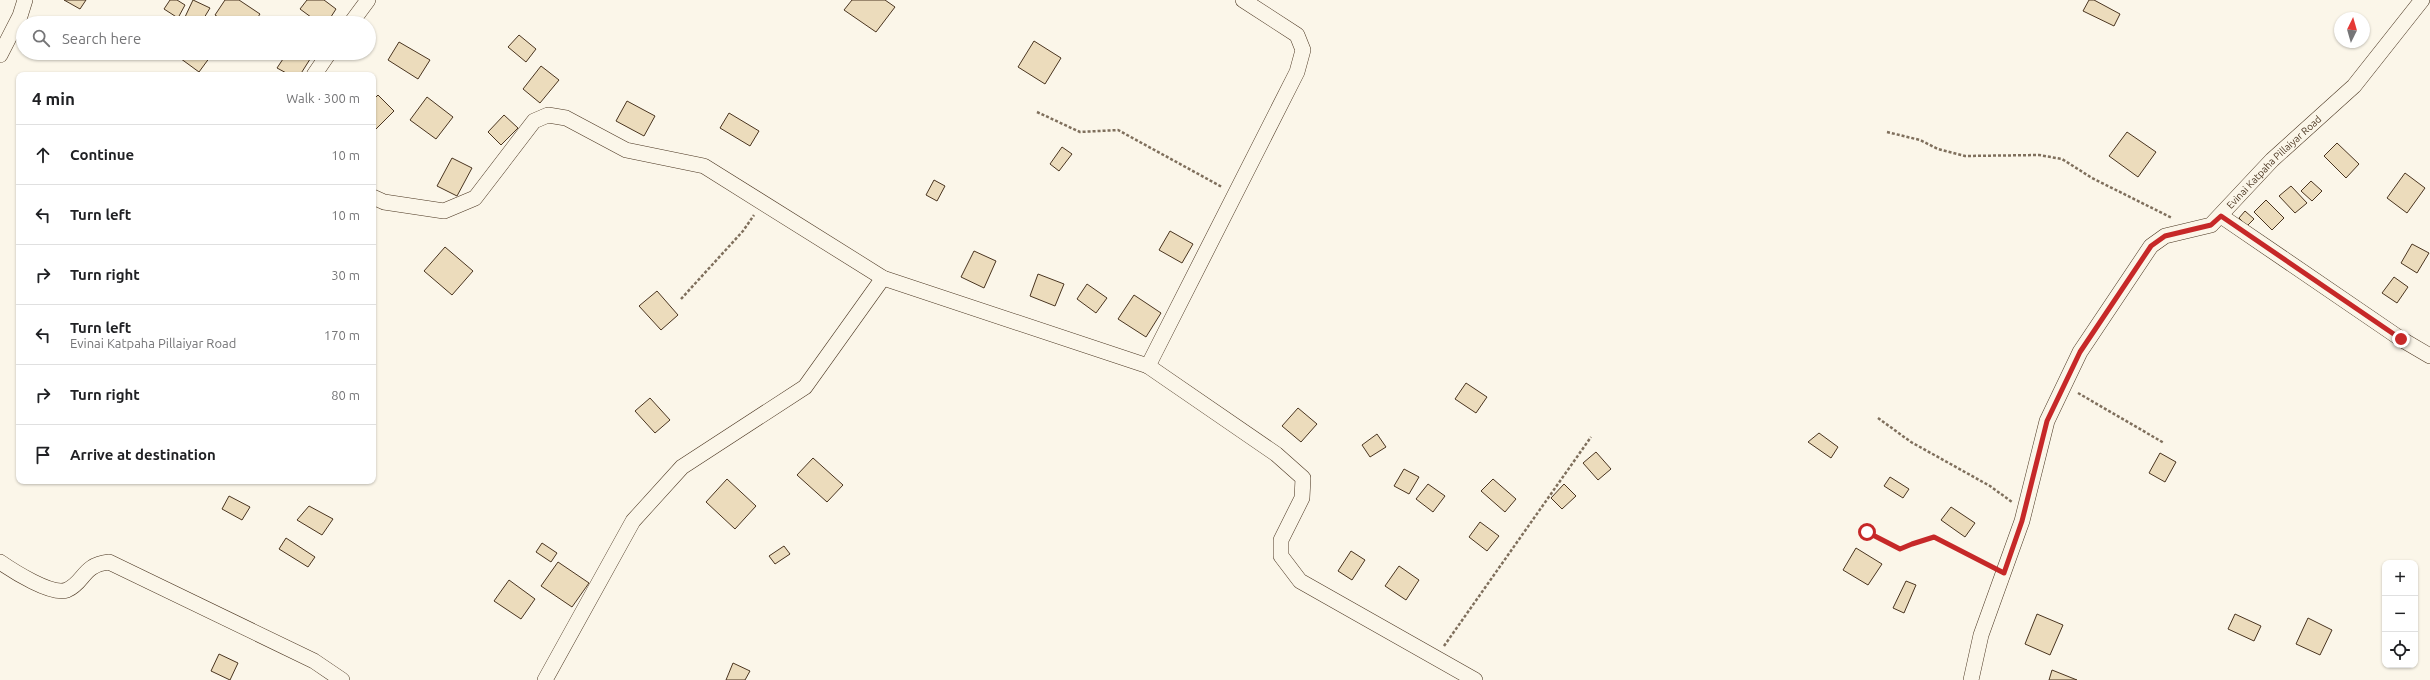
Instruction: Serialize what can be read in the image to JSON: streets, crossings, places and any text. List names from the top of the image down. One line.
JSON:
{"streets":{"street":["Evinai Katpaha Pillaiyar Road"]},"north":"top","page":{"search":"Search here","heading":["4 min","Walk · 300 m"],"list":[["Continue","10 m"],["Turn left","10 m"],["Turn right","30 m"],["Turn left","Evinai Katpaha Pillaiyar Road","170 m"],["Turn right","80 m"],"Arrive at destination"],"map_buttons":["+","−"]}}
